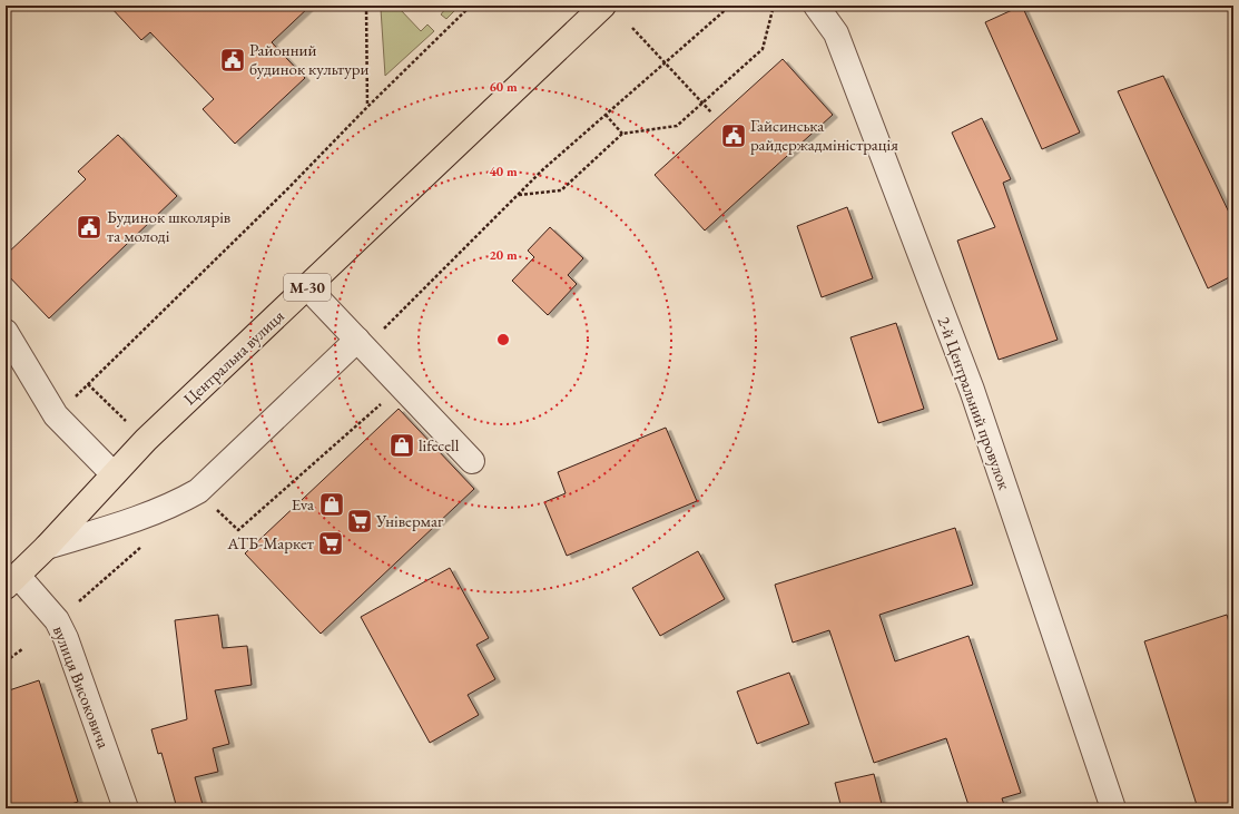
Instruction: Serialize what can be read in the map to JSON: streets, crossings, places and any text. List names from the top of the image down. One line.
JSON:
{"streets":{"highway":["М-30","Центральна вулиця"],"street":["2-й Центральний провулок","вулиця Високовича"]},"crossings":[["Центральна вулиця","вулиця Високовича"]],"places":{"public building":["Районний будинок культури","Гайсинська райдержадміністрація","Будинок школярів та молоді"],"shop":["lifecell","Eva"],"supermarket":["Універмаг","АТБ-Маркет"]},"rings":["60 m","40 m","20 m"]}
